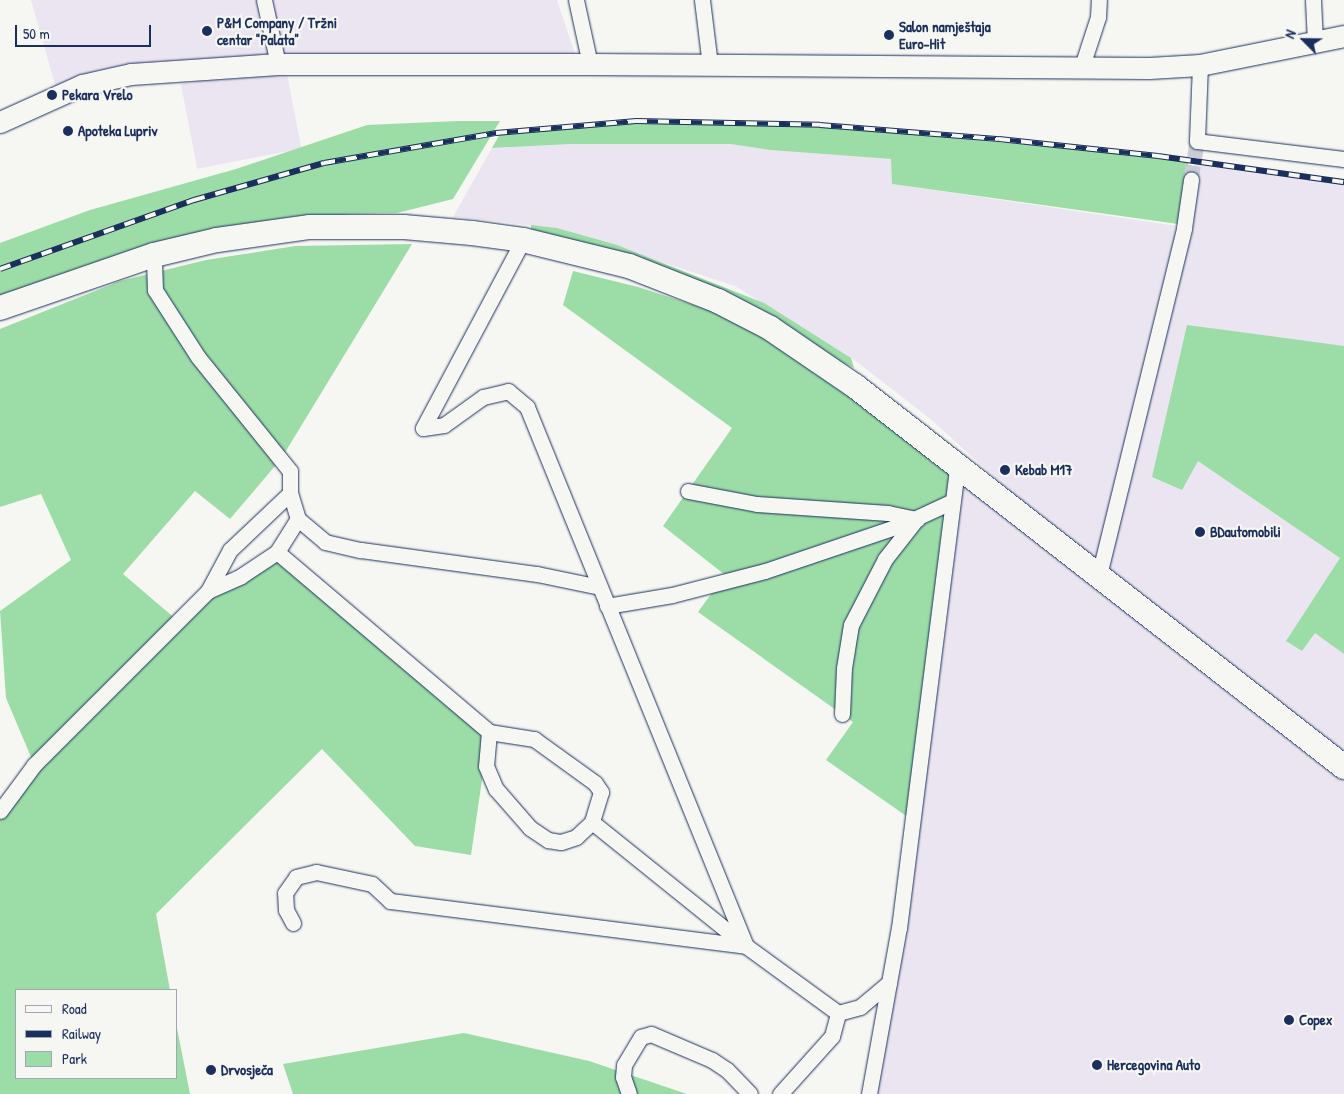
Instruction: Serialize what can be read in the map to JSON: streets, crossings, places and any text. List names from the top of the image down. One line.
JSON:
{"places":["P&M Company / Tržni centar \"Palata\"","Salon namještaja Euro-Hit","Pekara Vrelo","Apoteka Lupriv","Kebab M17","BDautomobili","Copex","Hercegovina Auto","Drvosječa"],"legend":["Road","Railway","Park"],"scale_bar":"50 m","north":"top left"}
